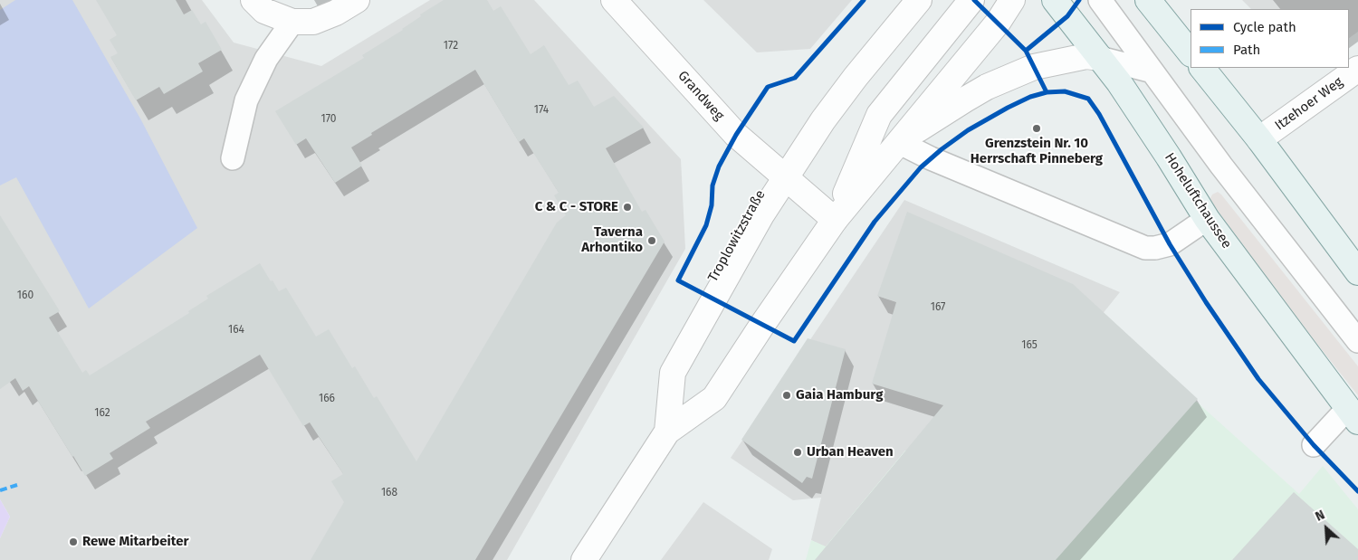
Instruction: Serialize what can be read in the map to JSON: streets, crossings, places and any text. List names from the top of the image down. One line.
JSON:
{"streets":{"main road":["Hoheluftchaussee"],"street":["Grandweg","Itzehoer Weg","Troplowitzstraße"]},"crossings":[["Grandweg","Troplowitzstraße"]],"places":["Grenzstein Nr. 10 Herrschaft Pinneberg","C & C - STORE","Taverna Arhontiko","Gaia Hamburg","Urban Heaven","Rewe Mitarbeiter"],"house_numbers":["172","174","170","160","167","164","165","166","162","168"],"legend":["Cycle path","Path"],"north":"top left"}
